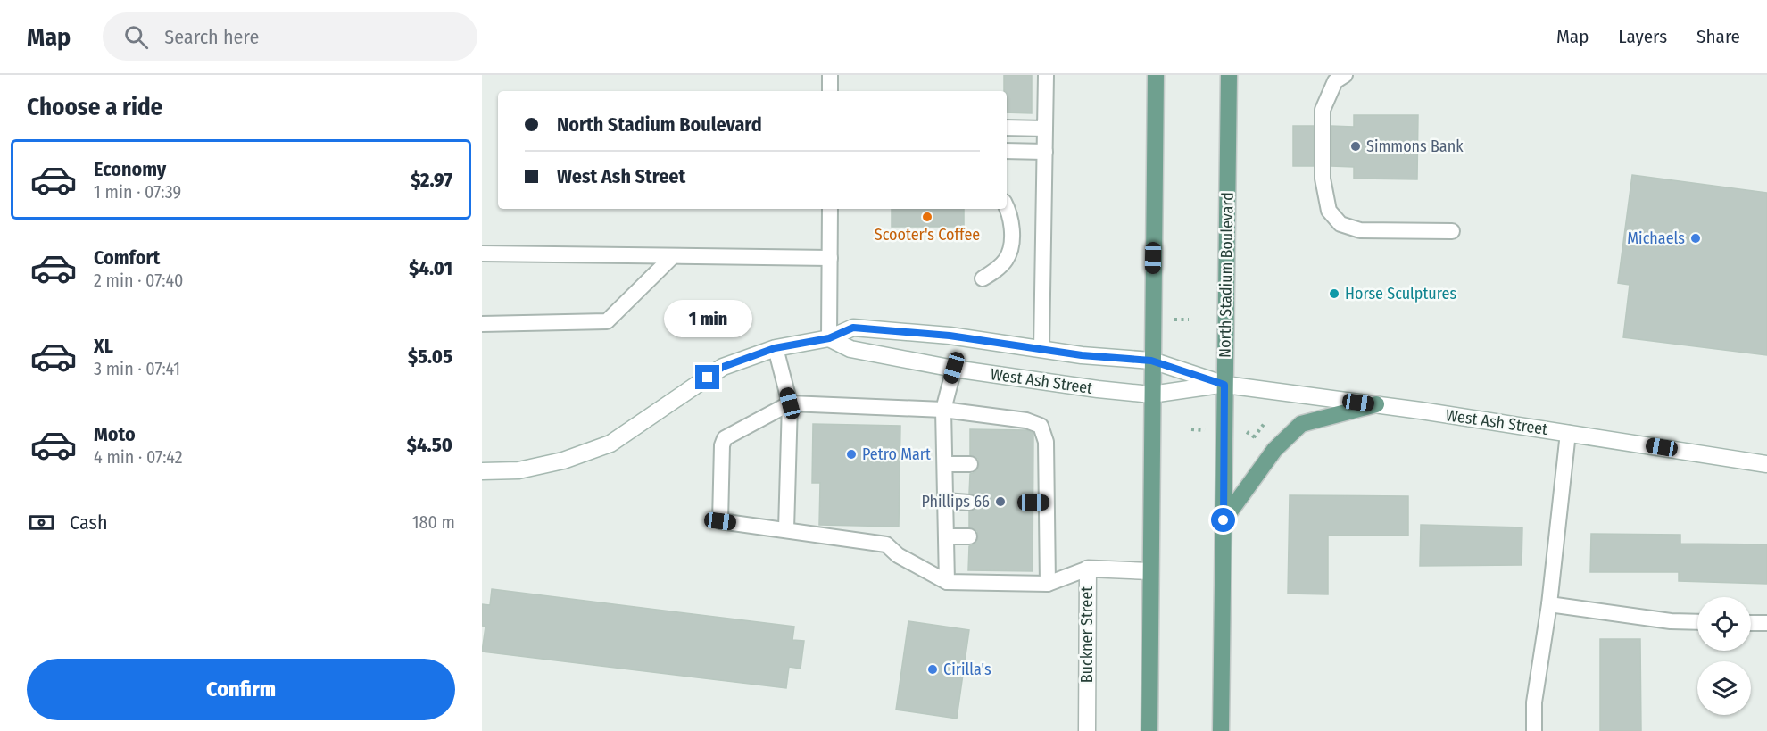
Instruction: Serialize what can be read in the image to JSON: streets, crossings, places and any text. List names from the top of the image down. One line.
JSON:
{"streets":{"main road":["North Stadium Boulevard"],"street":["West Ash Street","Buckner Street"]},"crossings":[["North Stadium Boulevard","West Ash Street"]],"places":["Simmons Bank","Scooter's Coffee","Michaels","Horse Sculptures","Petro Mart","Phillips 66","Cirilla's"],"page":{"header":"Map","search":"Search here","nav":["Map","Layers","Share"],"heading":"Choose a ride","banner":["North Stadium Boulevard","West Ash Street"],"list":[{"name":"Economy","note":"1 min · 07:39","value":"$2.97"},{"name":"Comfort","note":"2 min · 07:40","value":"$4.01"},{"name":"XL","note":"3 min · 07:41","value":"$5.05"},{"name":"Moto","note":"4 min · 07:42","value":"$4.50"}],"bubble":"1 min","pay":["Cash","180 m"],"buttons":"Confirm"}}
